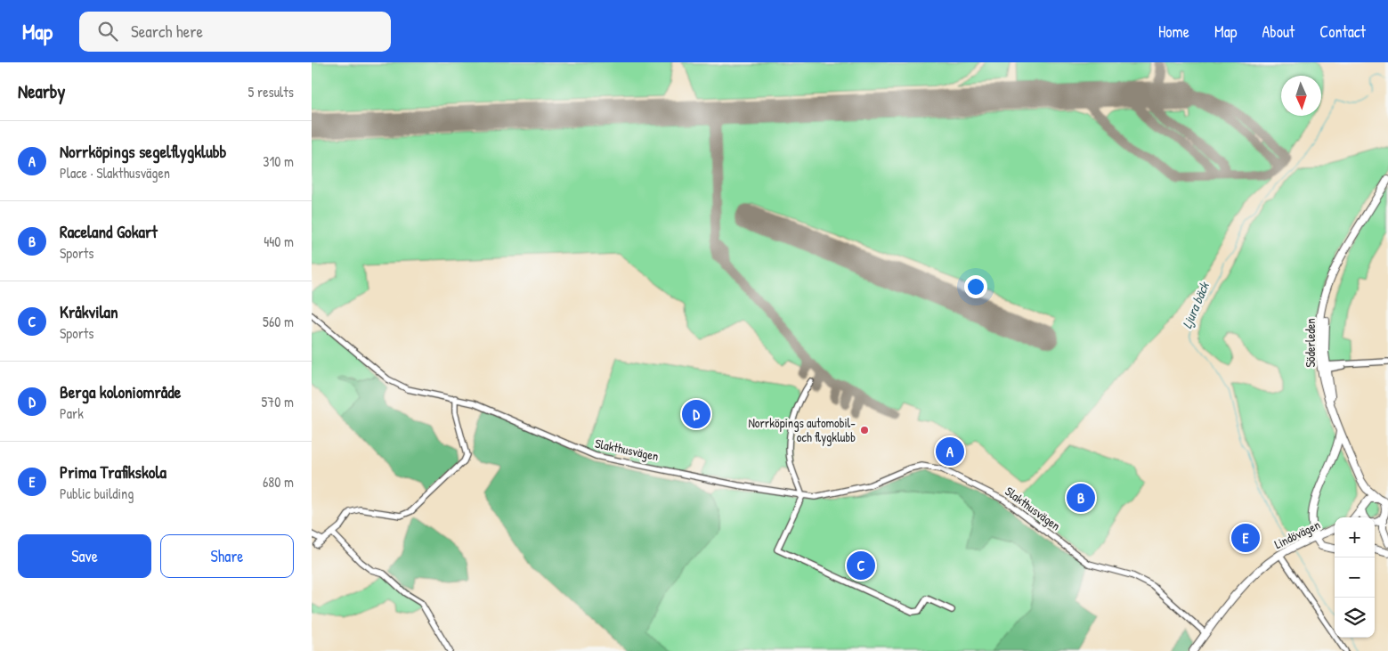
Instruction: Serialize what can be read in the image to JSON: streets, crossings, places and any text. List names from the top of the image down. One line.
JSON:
{"streets":{"main road":["Söderleden","Lindövägen"],"street":["Slakthusvägen"]},"crossings":[["Slakthusvägen","Lindövägen"]],"water":["Ljura bäck"],"places":["Norrköpings automobil- och flygklubb"],"north":"bottom","page":{"header":"Map","search":"Search here","nav":["Home","Map","About","Contact"],"heading":["Nearby","5 results"],"list":[{"mark":"A","name":"Norrköpings segelflygklubb","note":"Place · Slakthusvägen","value":"310 m"},{"mark":"B","name":"Raceland Gokart","note":"Sports","value":"440 m"},{"mark":"C","name":"Kråkvilan","note":"Sports","value":"560 m"},{"mark":"D","name":"Berga koloniområde","note":"Park","value":"570 m"},{"mark":"E","name":"Prima Trafikskola","note":"Public building","value":"680 m"}],"pins":["D","A","B","E","C"],"map_buttons":["+","−"],"buttons":["Save","Share"]}}
